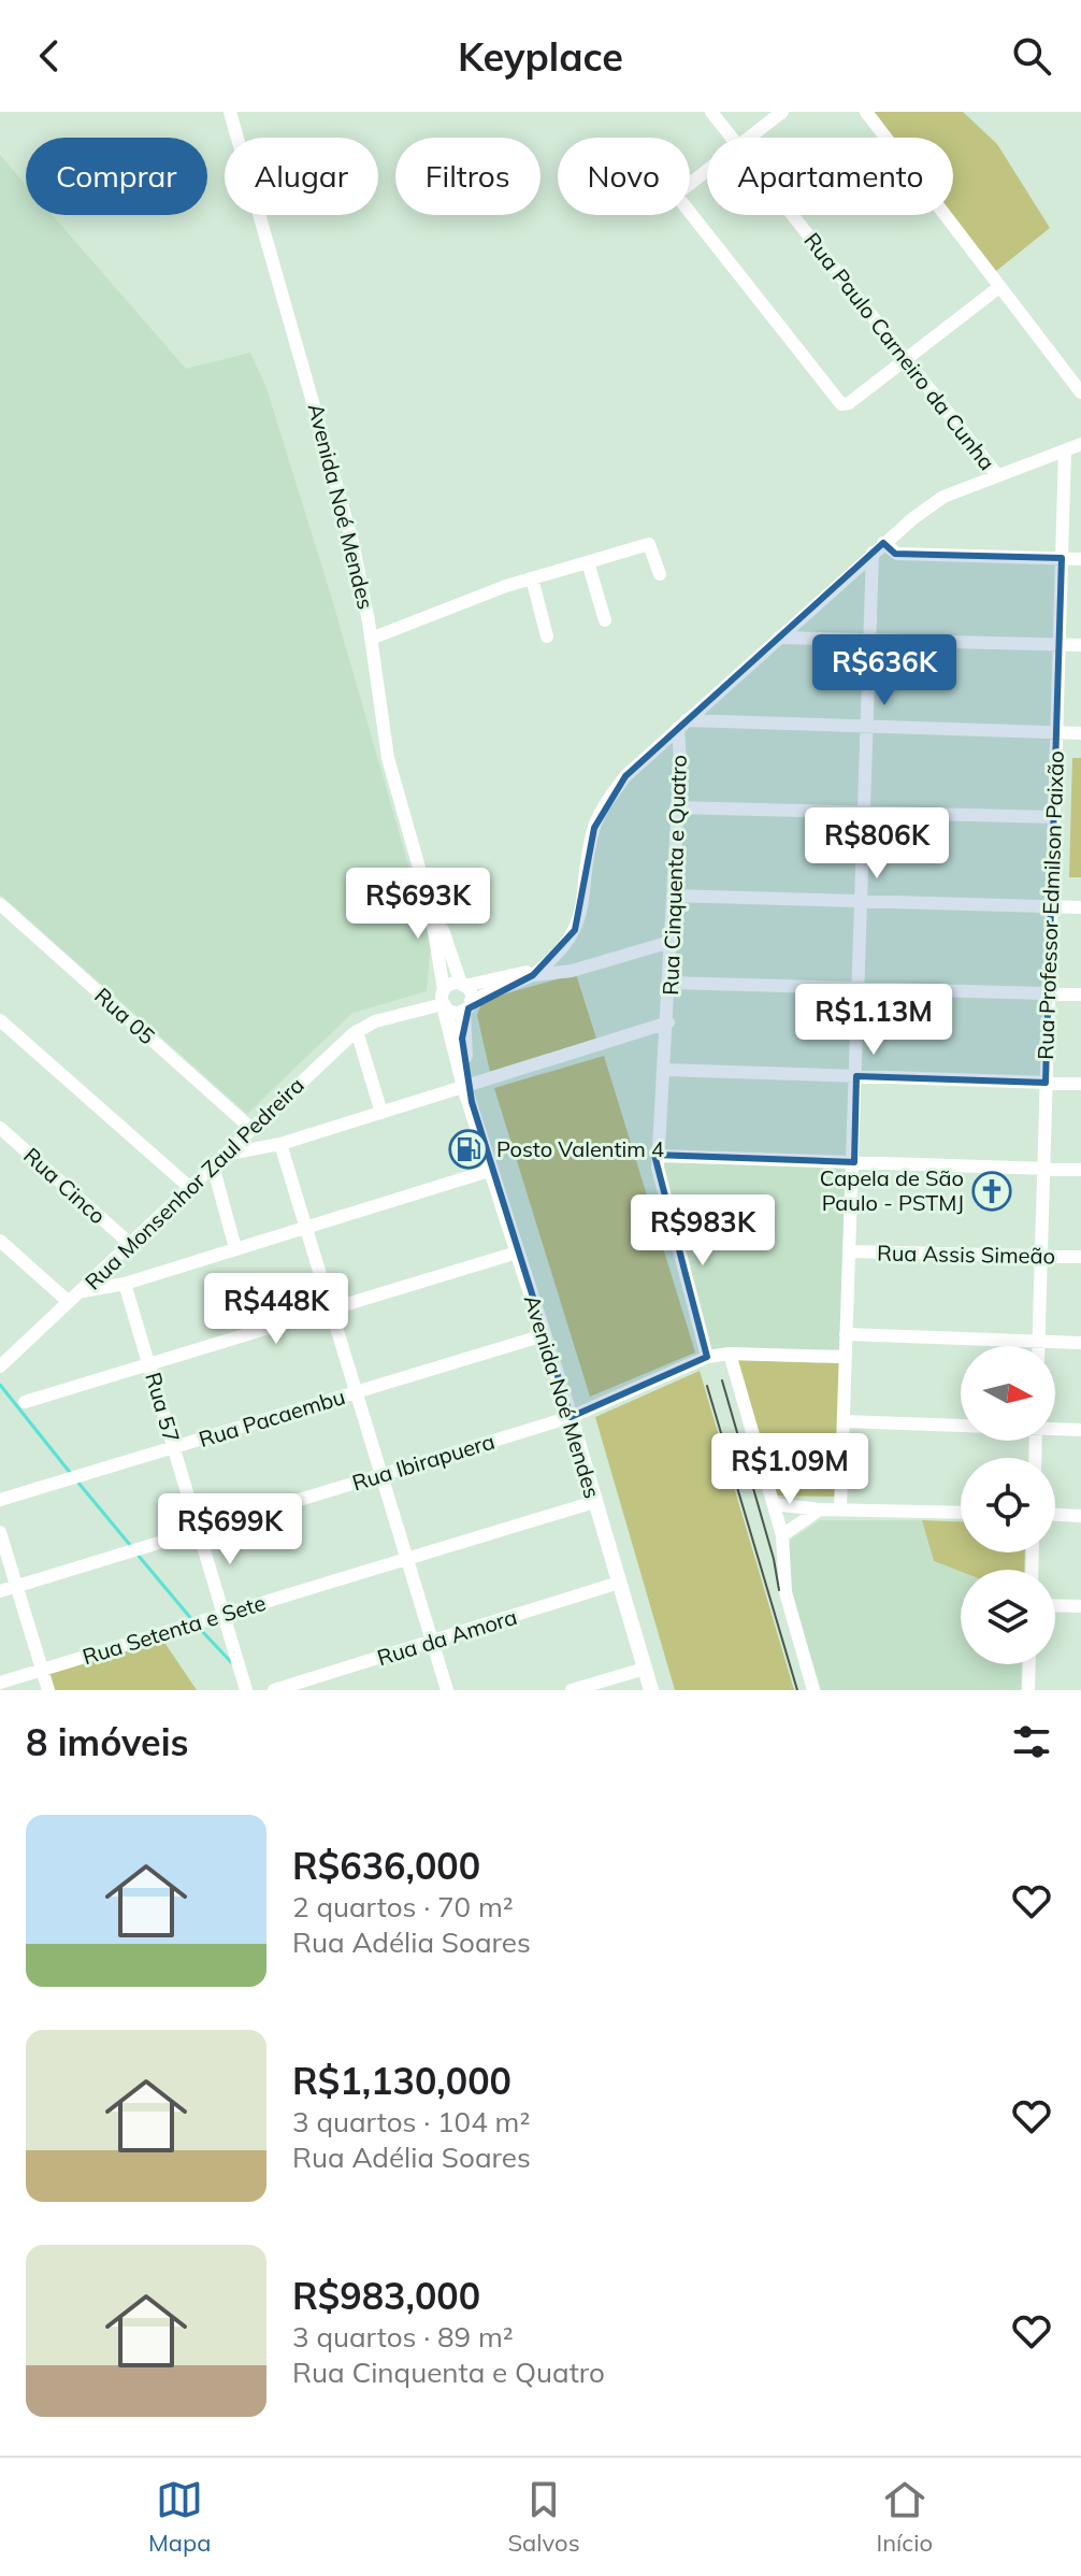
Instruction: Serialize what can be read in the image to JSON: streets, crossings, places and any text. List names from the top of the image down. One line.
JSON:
{"streets":{"main road":["Avenida Noé Mendes"],"street":["Rua Paulo Carneiro da Cunha","Rua Cinquenta e Quatro","Rua Professor Edmilson Paixão","Rua 05","Rua Monsenhor Zaul Pedreira","Rua Cinco","Rua Assis Simeão","Rua 57","Rua Pacaembu","Rua Ibirapuera","Rua Setenta e Sete","Rua da Amora"]},"crossings":[["Avenida Noé Mendes","Rua Cinquenta e Quatro"],["Avenida Noé Mendes","Rua Monsenhor Zaul Pedreira"],["Avenida Noé Mendes","Rua Pacaembu"],["Avenida Noé Mendes","Rua Ibirapuera"],["Avenida Noé Mendes","Rua Setenta e Sete"],["Avenida Noé Mendes","Rua da Amora"],["Rua Cinquenta e Quatro","Rua Monsenhor Zaul Pedreira"],["Rua Cinquenta e Quatro","Rua Ibirapuera"],["Rua Professor Edmilson Paixão","Rua Assis Simeão"],["Rua 05","Rua Monsenhor Zaul Pedreira"],["Rua Monsenhor Zaul Pedreira","Rua Cinco"],["Rua 57","Rua Pacaembu"],["Rua 57","Rua Ibirapuera"],["Rua 57","Rua Setenta e Sete"]],"places":{"fuel station":["Posto Valentim 4"],"church":["Capela de São Paulo - PSTMJ"]},"north":"right","page":{"header":"Keyplace","chip":["Comprar","Alugar","Filtros","Novo","Apartamento"],"price":["R$636K","R$806K","R$693K","R$1.13M","R$983K","R$448K","R$1.09M","R$699K"],"heading":"8 imóveis","list":[{"name":"R$636,000","note":"2 quartos · 70 m² · Rua Adélia Soares"},{"name":"R$1,130,000","note":"3 quartos · 104 m² · Rua Adélia Soares"},{"name":"R$983,000","note":"3 quartos · 89 m² · Rua Cinquenta e Quatro"}],"tabs":["Mapa","Salvos","Início"]}}
